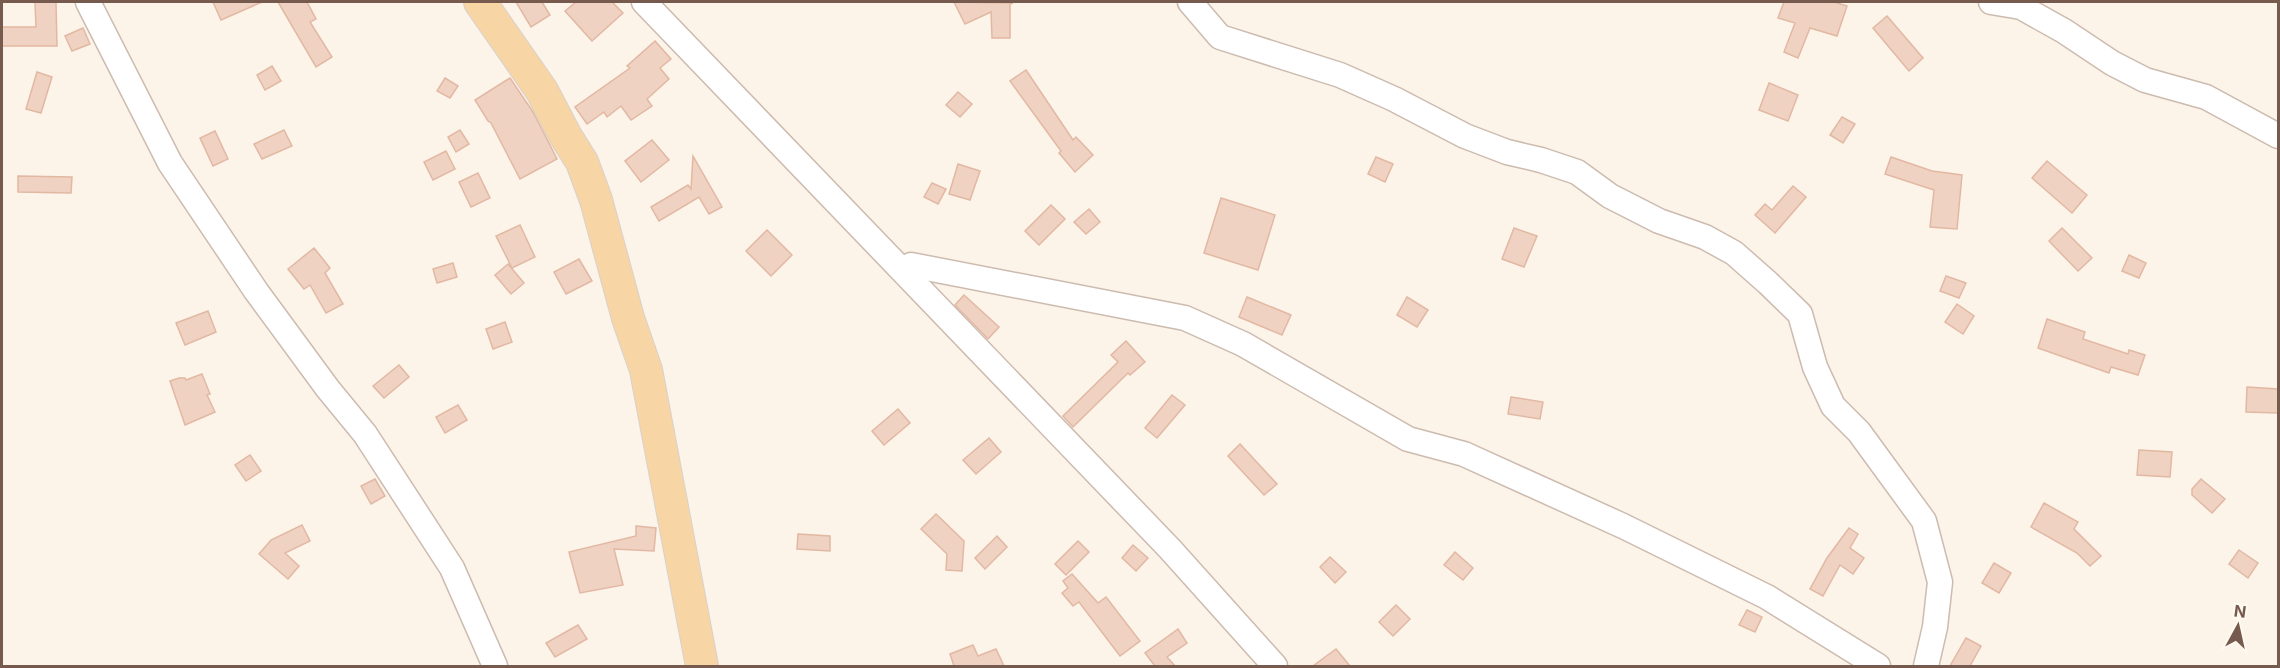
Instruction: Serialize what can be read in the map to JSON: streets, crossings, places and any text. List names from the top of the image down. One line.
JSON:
{"north":"top"}
